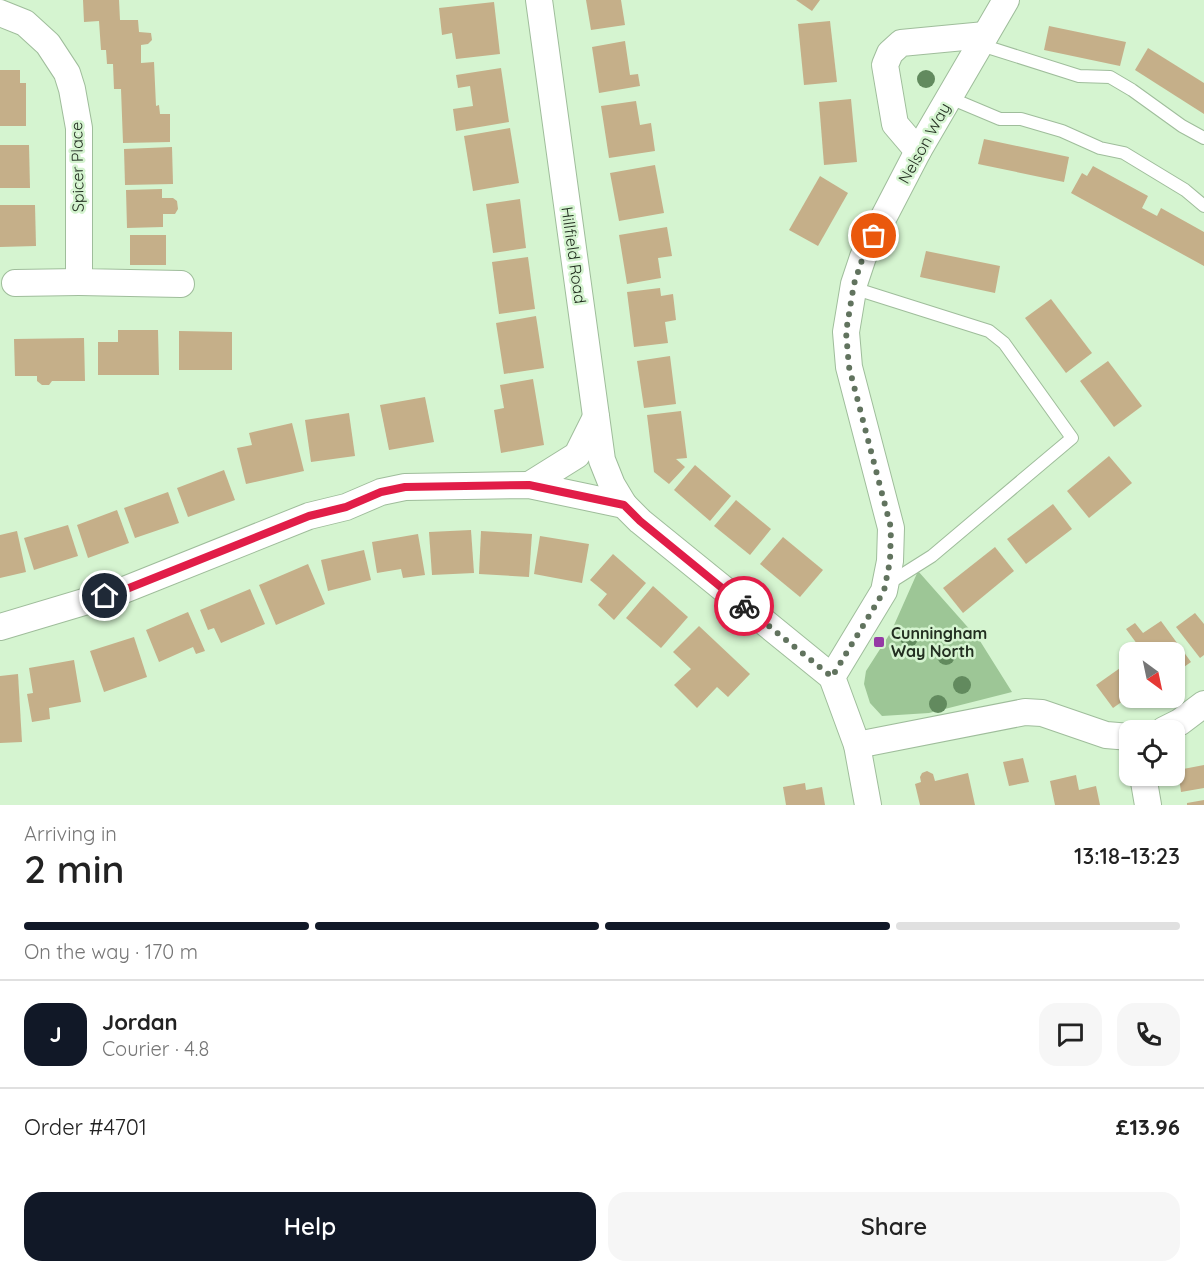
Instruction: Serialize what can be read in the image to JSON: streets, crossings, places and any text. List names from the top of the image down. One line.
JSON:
{"streets":{"street":["Nelson Way","Spicer Place","Hillfield Road"]},"places":{"transit":["Cunningham Way North"]},"north":"bottom right","page":{"heading":["2 min","Arriving in","13:18–13:23"],"panel":["Jordan","Courier · 4.8","Order #4701","£13.96"],"bar":"On the way · 170 m","round":"J","buttons":["Help","Share"]}}
